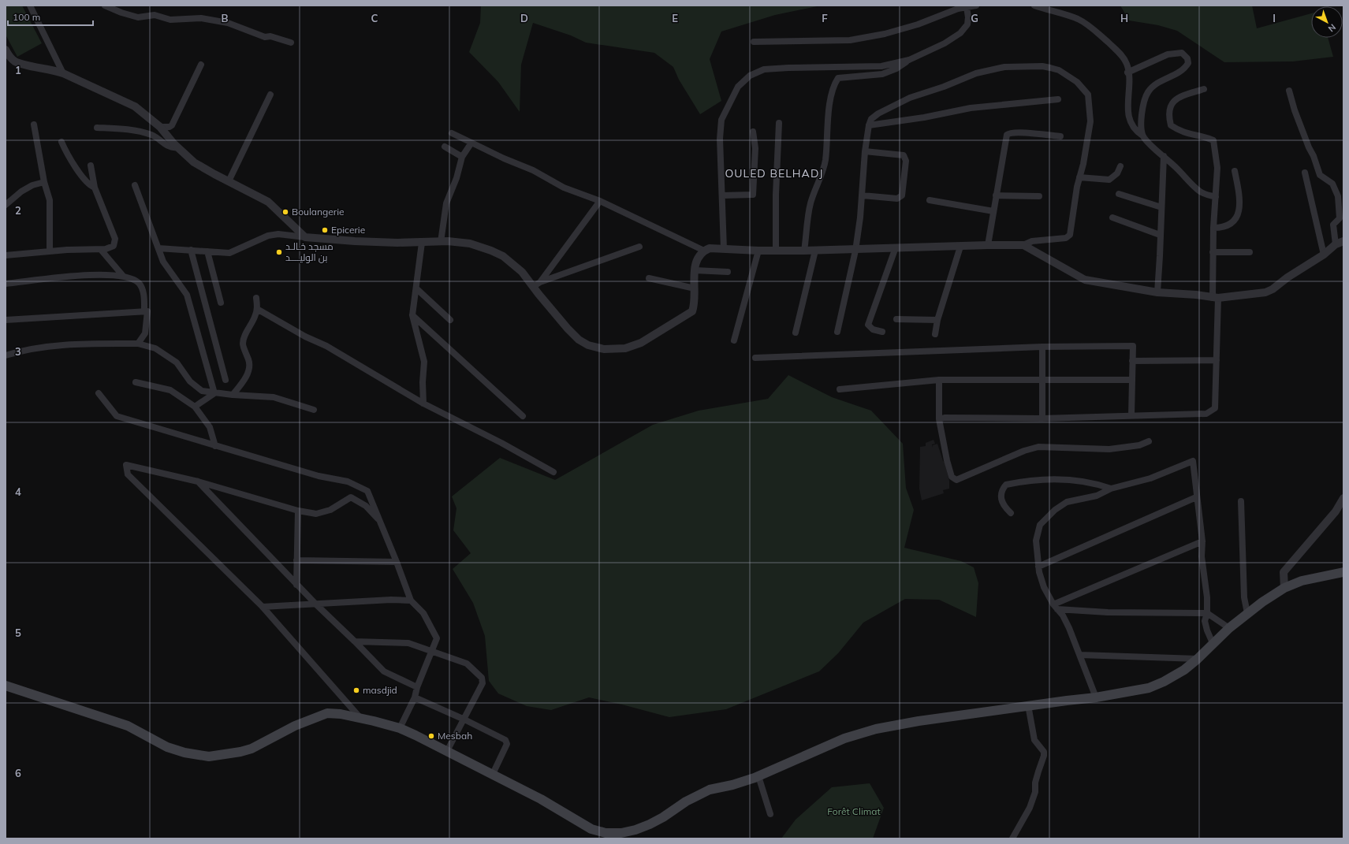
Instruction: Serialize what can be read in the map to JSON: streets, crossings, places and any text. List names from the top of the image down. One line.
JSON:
{"districts":["OULED BELHADJ"],"parks":["Forêt Climat"],"places":["Boulangerie","Epicerie","مسجد خـالـد بن الوليــــد","masdjid","Mesbah"],"scale_bar":"100 m","north":"bottom right","grid":{"columns":["B","C","D","E","F","G","H","I"],"rows":["1","2","3","4","5","6"]}}
